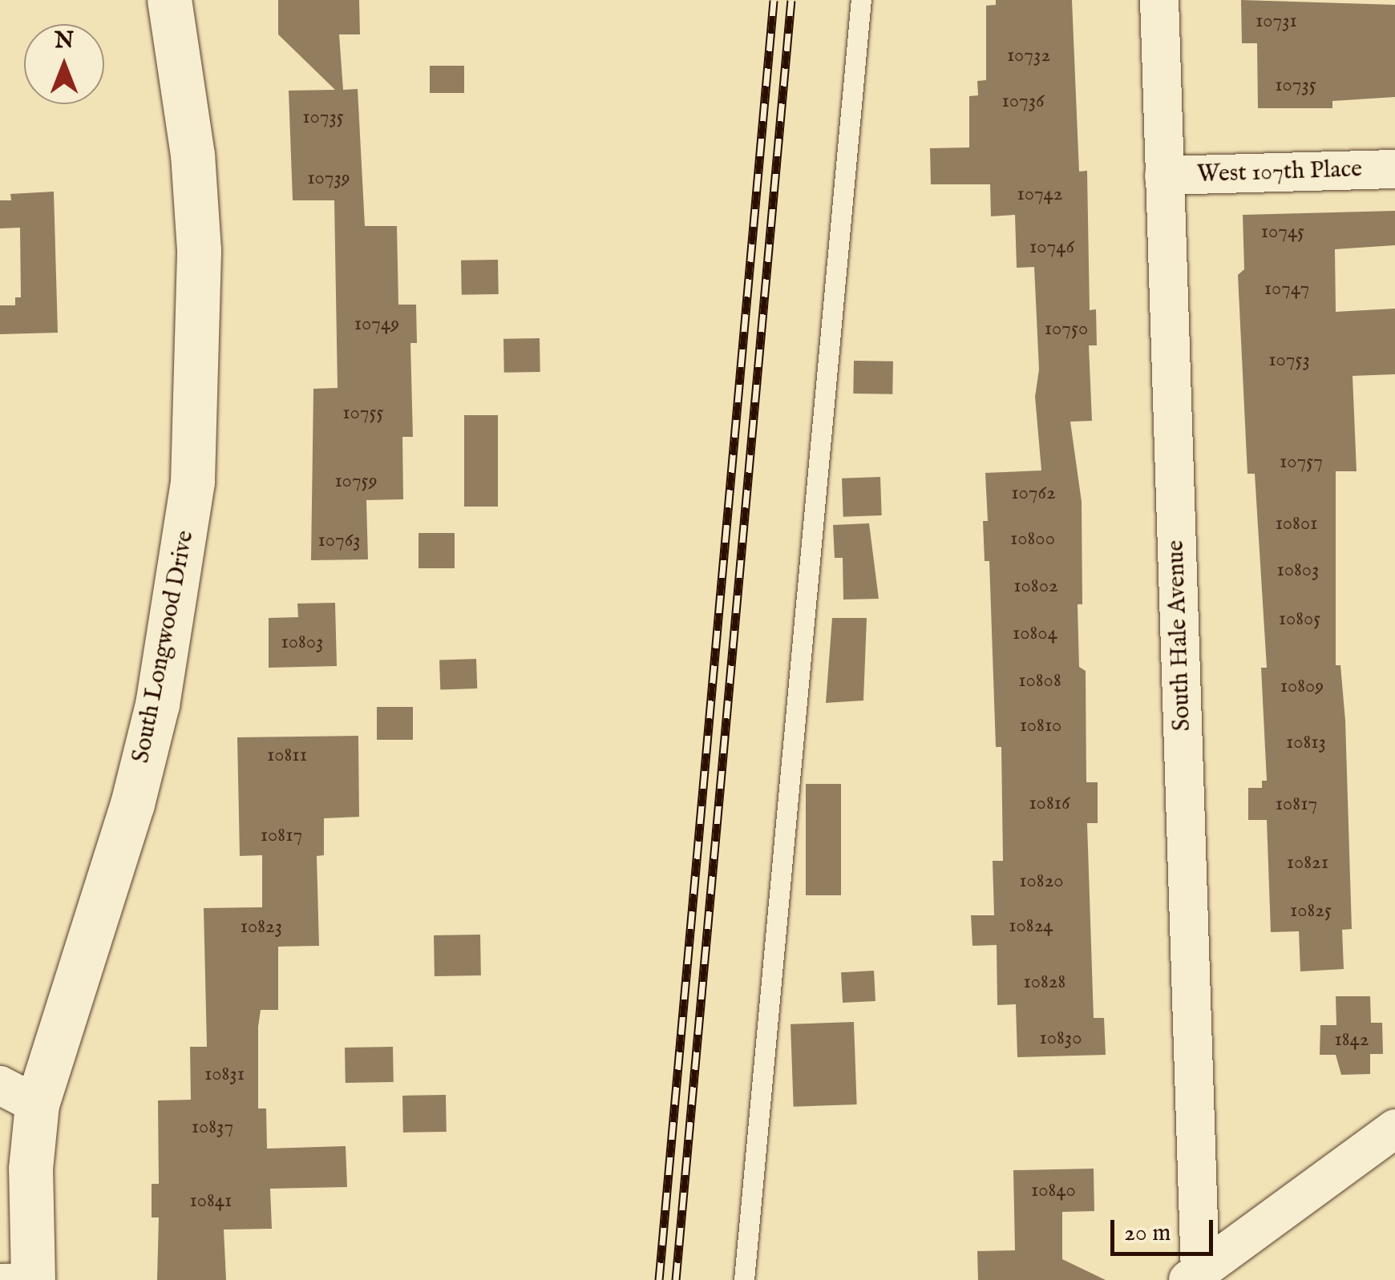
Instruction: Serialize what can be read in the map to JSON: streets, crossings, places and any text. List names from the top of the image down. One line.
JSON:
{"streets":{"street":["West 107th Place","South Hale Avenue","South Longwood Drive"]},"crossings":[["West 107th Place","South Hale Avenue"]],"house_numbers":["10731","10732","10735","10736","10735","10739","10742","10745","10746","10747","10749","10750","10753","10755","10757","10759","10762","10801","10800","10763","10803","10802","10805","10804","10803","10808","10809","10810","10813","10811","10816","10817","10817","10821","10820","10825","10824","10823","10828","10830","1842","10831","10837","10840","10841"],"scale_bar":"20 m","north":"top"}
